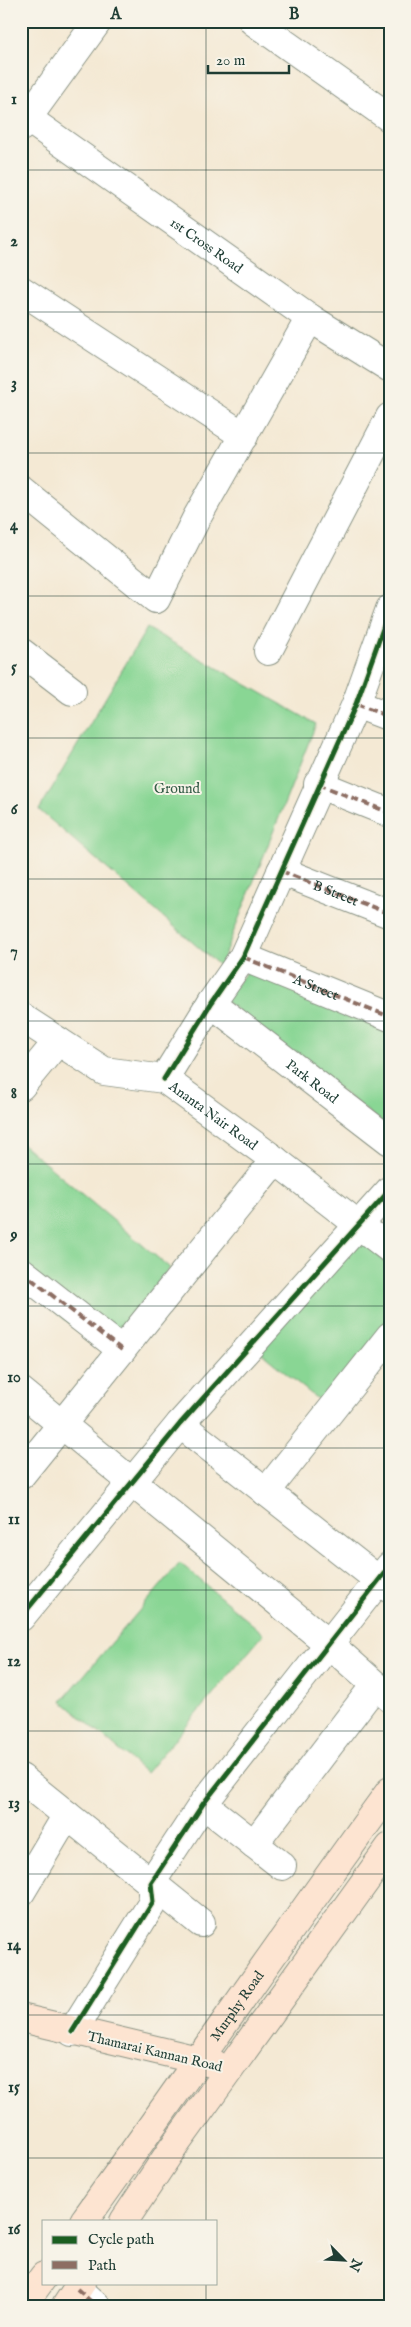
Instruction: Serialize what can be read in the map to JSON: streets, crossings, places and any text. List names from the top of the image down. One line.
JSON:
{"streets":{"main road":["Murphy Road","Thamarai Kannan Road"],"street":["1st Cross Road","B Street","A Street","Park Road","Ananta Nair Road"]},"crossings":[["Murphy Road","Thamarai Kannan Road"]],"parks":["Ground"],"legend":["Cycle path","Path"],"scale_bar":"20 m","north":"bottom right","grid":{"columns":["A","B"],"rows":["1","2","3","4","5","6","7","8","9","10","11","12","13","14","15","16"]}}
